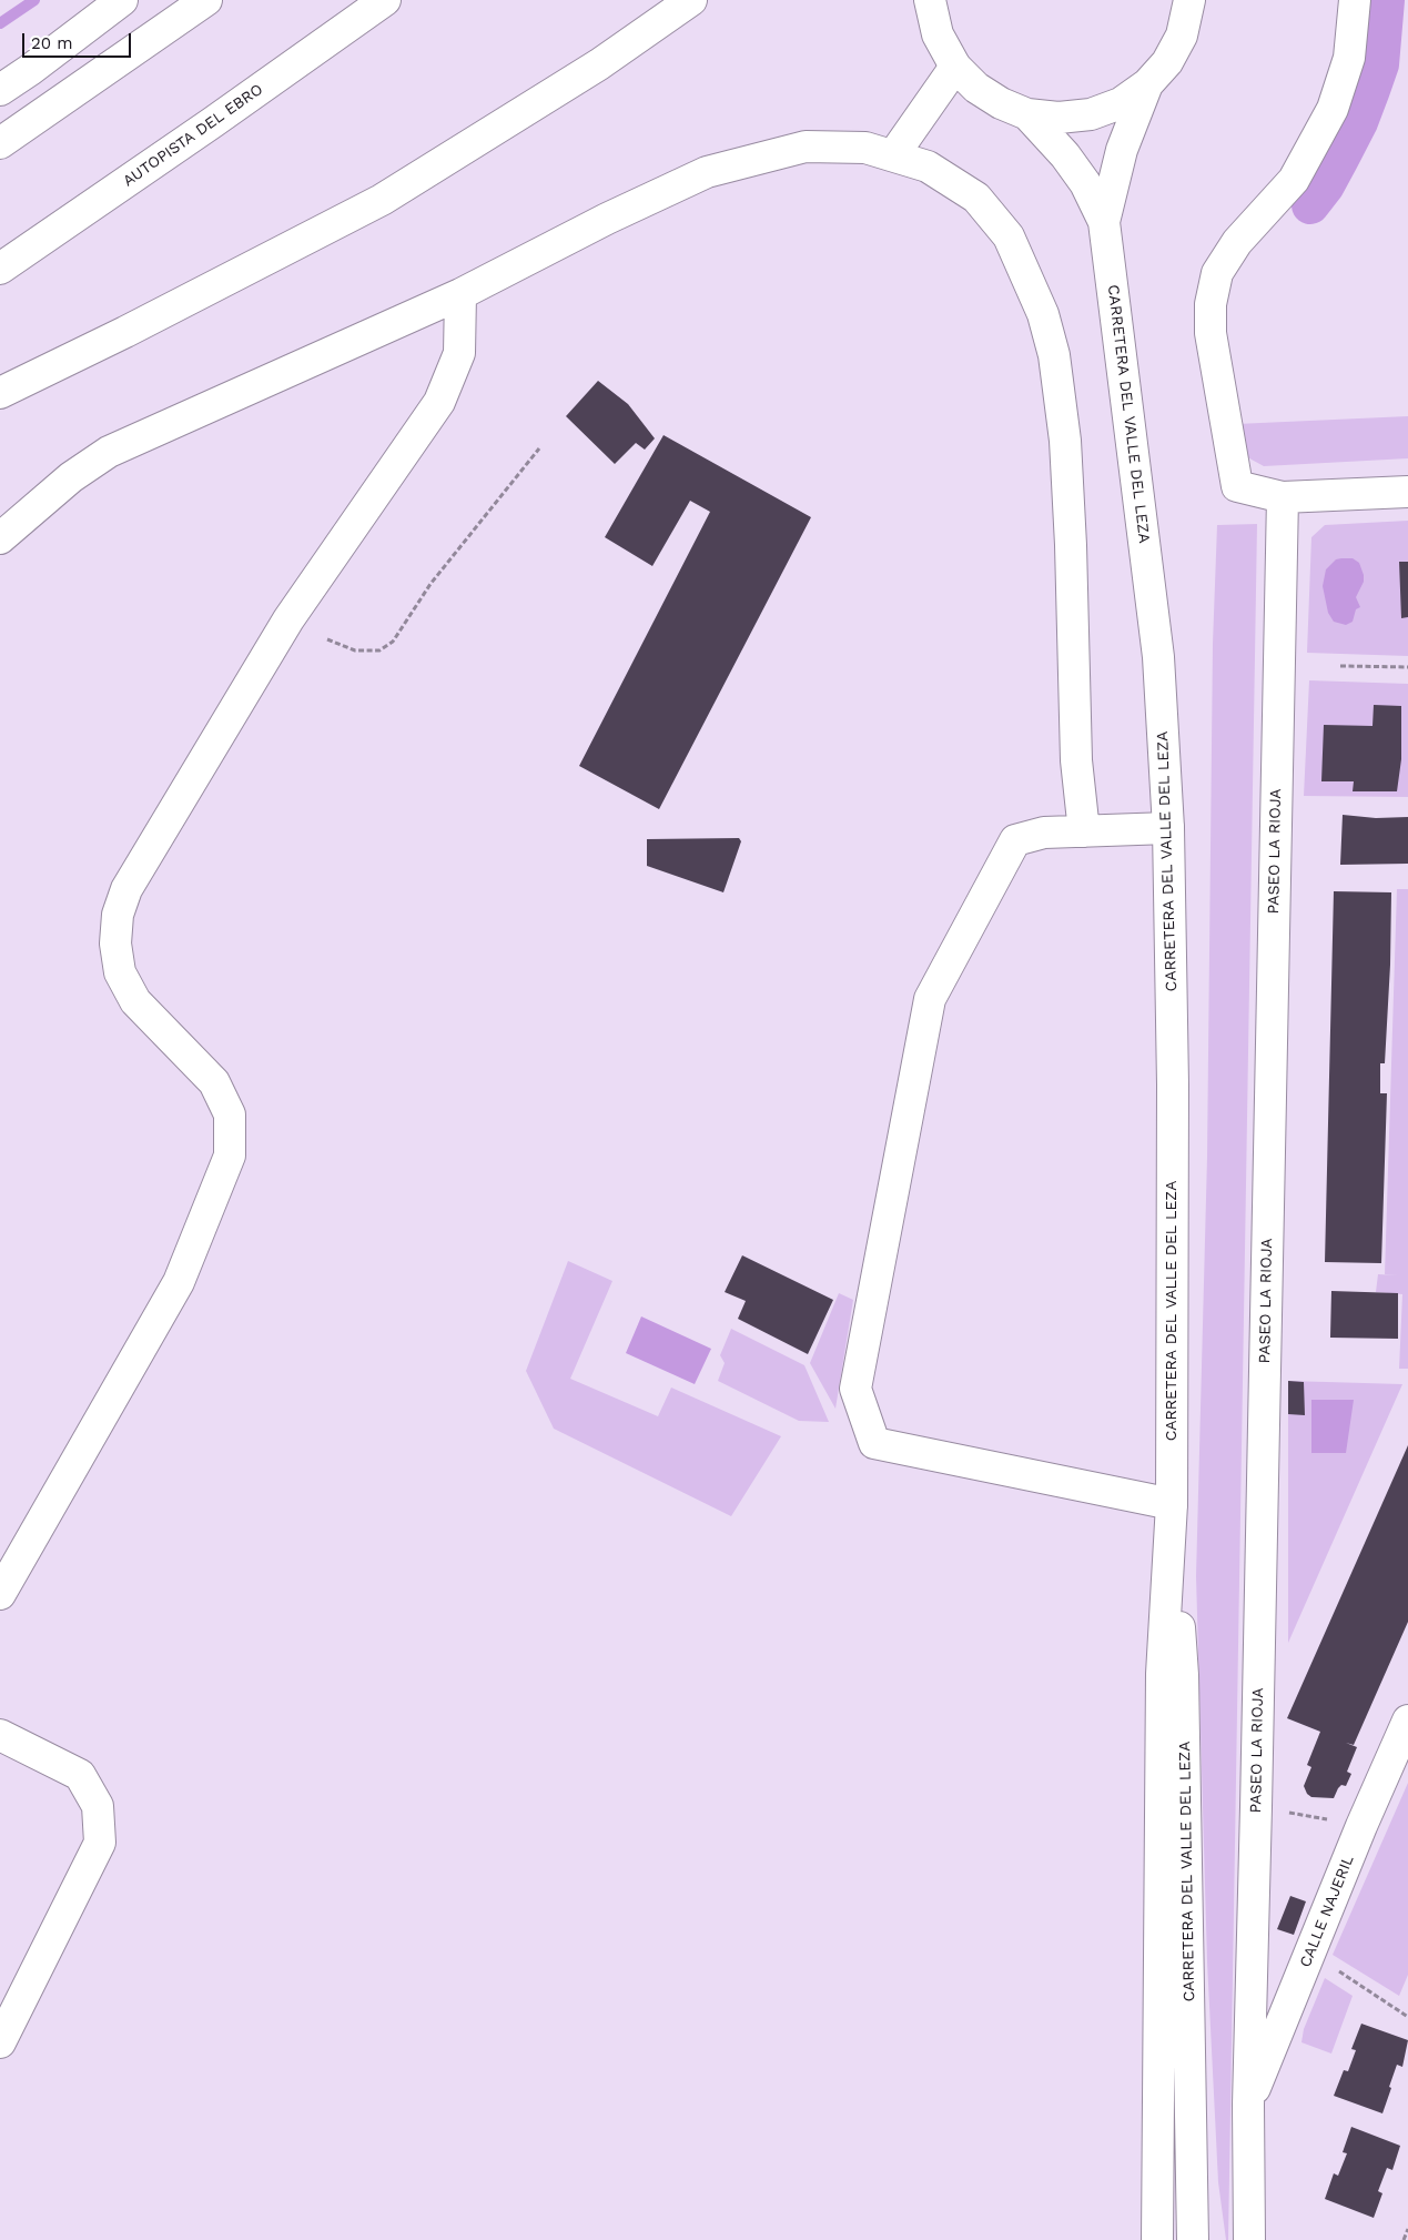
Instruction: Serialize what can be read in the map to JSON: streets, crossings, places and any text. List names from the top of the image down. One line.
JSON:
{"streets":{"main road":["AUTOPISTA DEL EBRO","CARRETERA DEL VALLE DEL LEZA","PASEO LA RIOJA","CALLE NAJERIL"]},"crossings":[["PASEO LA RIOJA","CALLE NAJERIL"]],"scale_bar":"20 m"}
